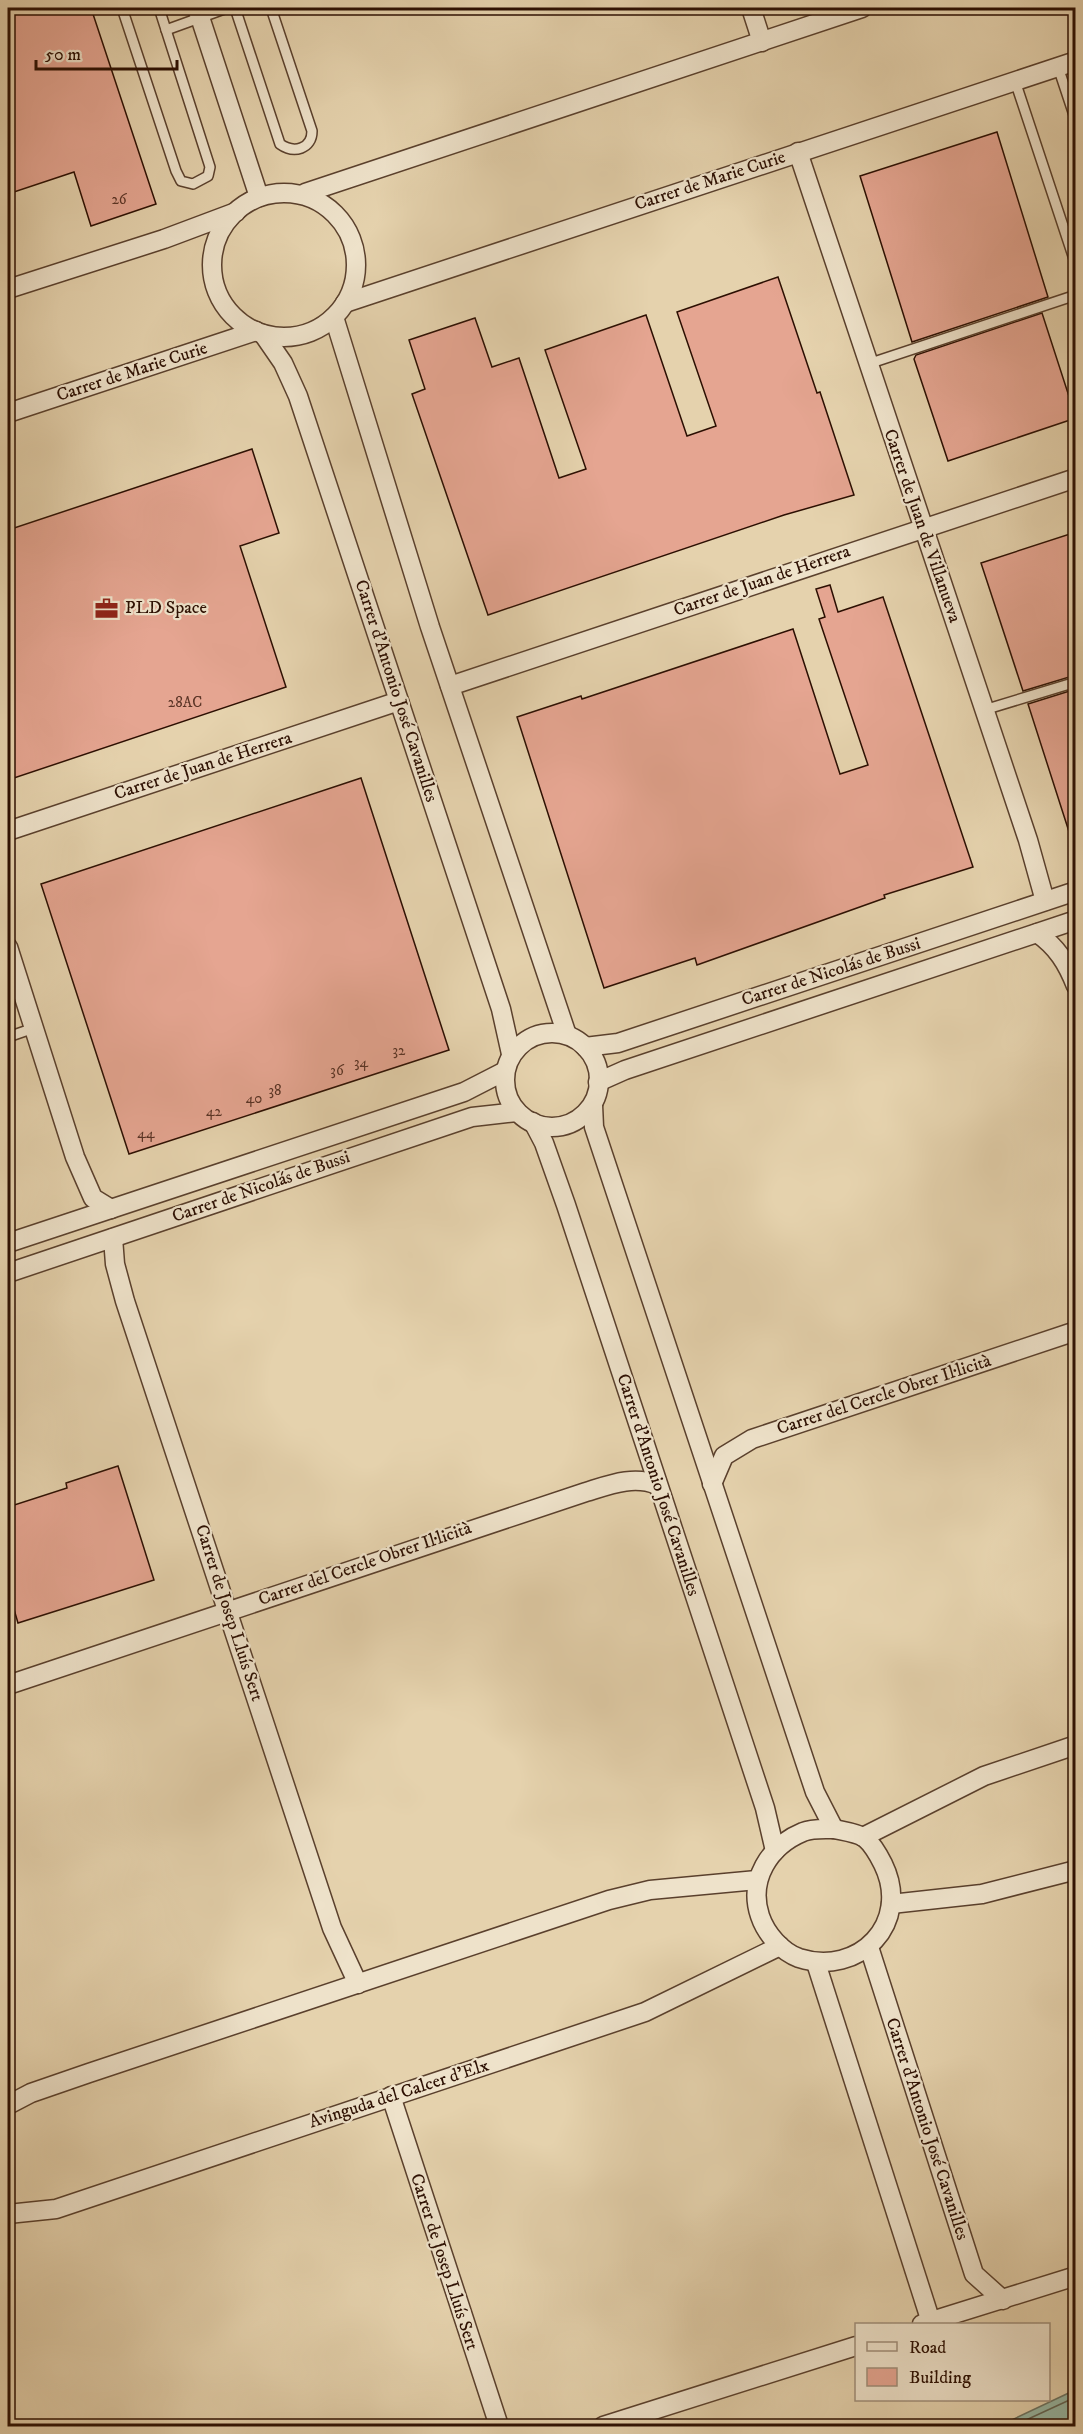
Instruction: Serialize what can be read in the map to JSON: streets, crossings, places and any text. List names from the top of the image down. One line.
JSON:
{"streets":{"street":["Carrer de Marie Curie","Carrer de Juan de Villanueva","Carrer de Juan de Herrera","Carrer d'Antonio José Cavanilles","Carrer de Nicolás de Bussi","Carrer del Cercle Obrer Il·licità","Carrer de Josep Lluís Sert","Avinguda del Calcer d'Elx"]},"crossings":[["Carrer de Marie Curie","Carrer de Juan de Villanueva"],["Carrer de Marie Curie","Carrer d'Antonio José Cavanilles"],["Carrer de Juan de Villanueva","Carrer de Juan de Herrera"],["Carrer de Juan de Villanueva","Carrer de Nicolás de Bussi"],["Carrer de Juan de Herrera","Carrer d'Antonio José Cavanilles"],["Carrer d'Antonio José Cavanilles","Carrer de Nicolás de Bussi"],["Carrer d'Antonio José Cavanilles","Carrer del Cercle Obrer Il·licità"],["Carrer d'Antonio José Cavanilles","Avinguda del Calcer d'Elx"],["Carrer de Nicolás de Bussi","Carrer de Josep Lluís Sert"],["Carrer del Cercle Obrer Il·licità","Carrer de Josep Lluís Sert"],["Carrer de Josep Lluís Sert","Avinguda del Calcer d'Elx"]],"places":{"office":["PLD Space"]},"house_numbers":["26","28AC","32","34","36","38","40","42","44"],"legend":["Road","Building"],"scale_bar":"50 m"}
